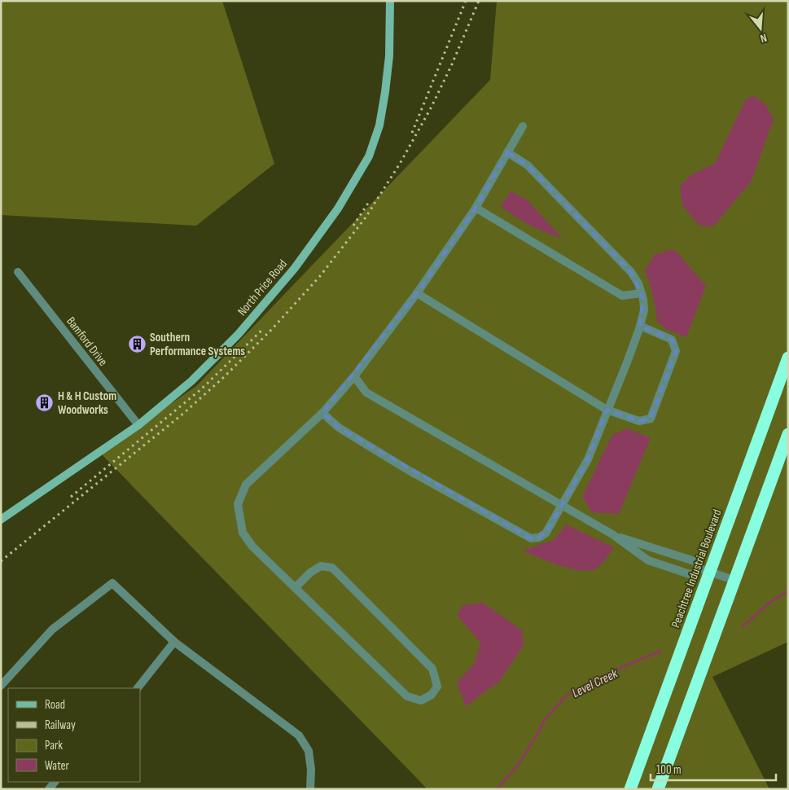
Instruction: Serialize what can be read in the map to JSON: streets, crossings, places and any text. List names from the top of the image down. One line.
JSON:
{"streets":{"highway":["Peachtree Industrial Boulevard"],"street":["North Price Road","Bamford Drive"]},"crossings":[["North Price Road","Bamford Drive"]],"water":["Level Creek"],"places":{"building":["Southern Performance Systems","H & H Custom Woodworks"]},"legend":["Road","Railway","Park","Water"],"scale_bar":"100 m","north":"bottom"}
